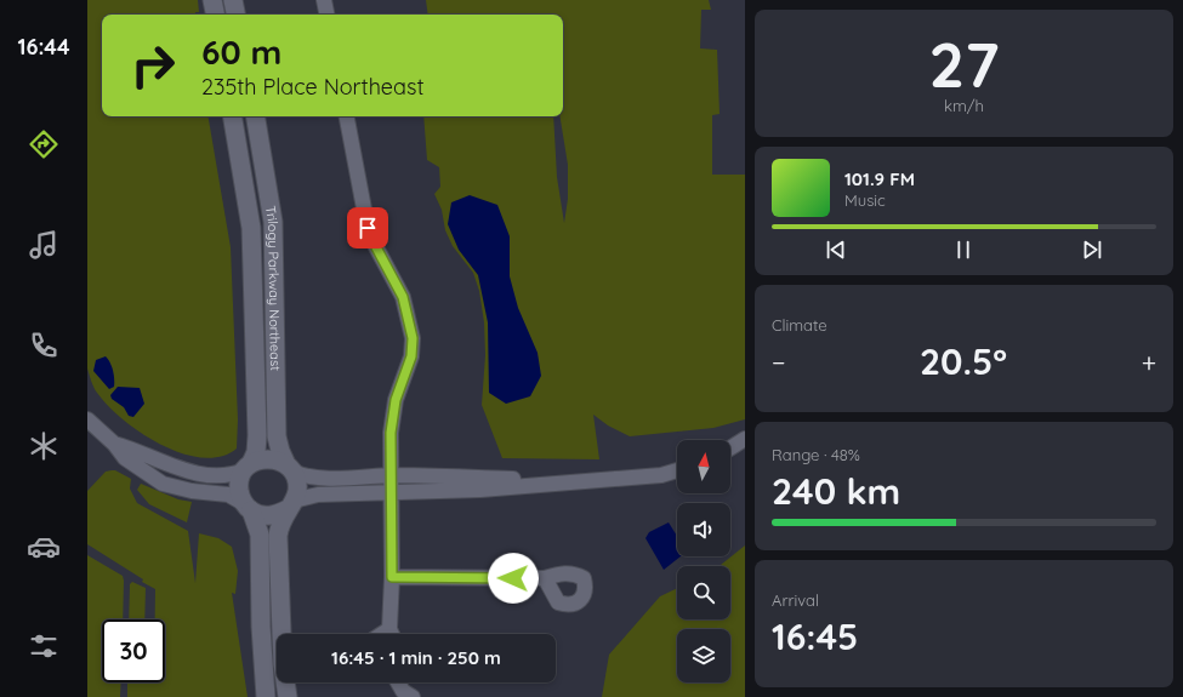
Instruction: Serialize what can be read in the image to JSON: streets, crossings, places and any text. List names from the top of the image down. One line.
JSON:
{"streets":{"street":["Trilogy Parkway Northeast"]},"north":"top","page":{"tabs":"16:44","tile":[["27","km/h"],"Climate",["Range · 48%","240 km"],["Arrival","16:45"]],"turn":["60 m","235th Place Northeast"],"song":["101.9 FM","Music"],"heat":["−","20.5°","+"],"limit":"30","trip":"16:45 · 1 min · 250 m"}}
